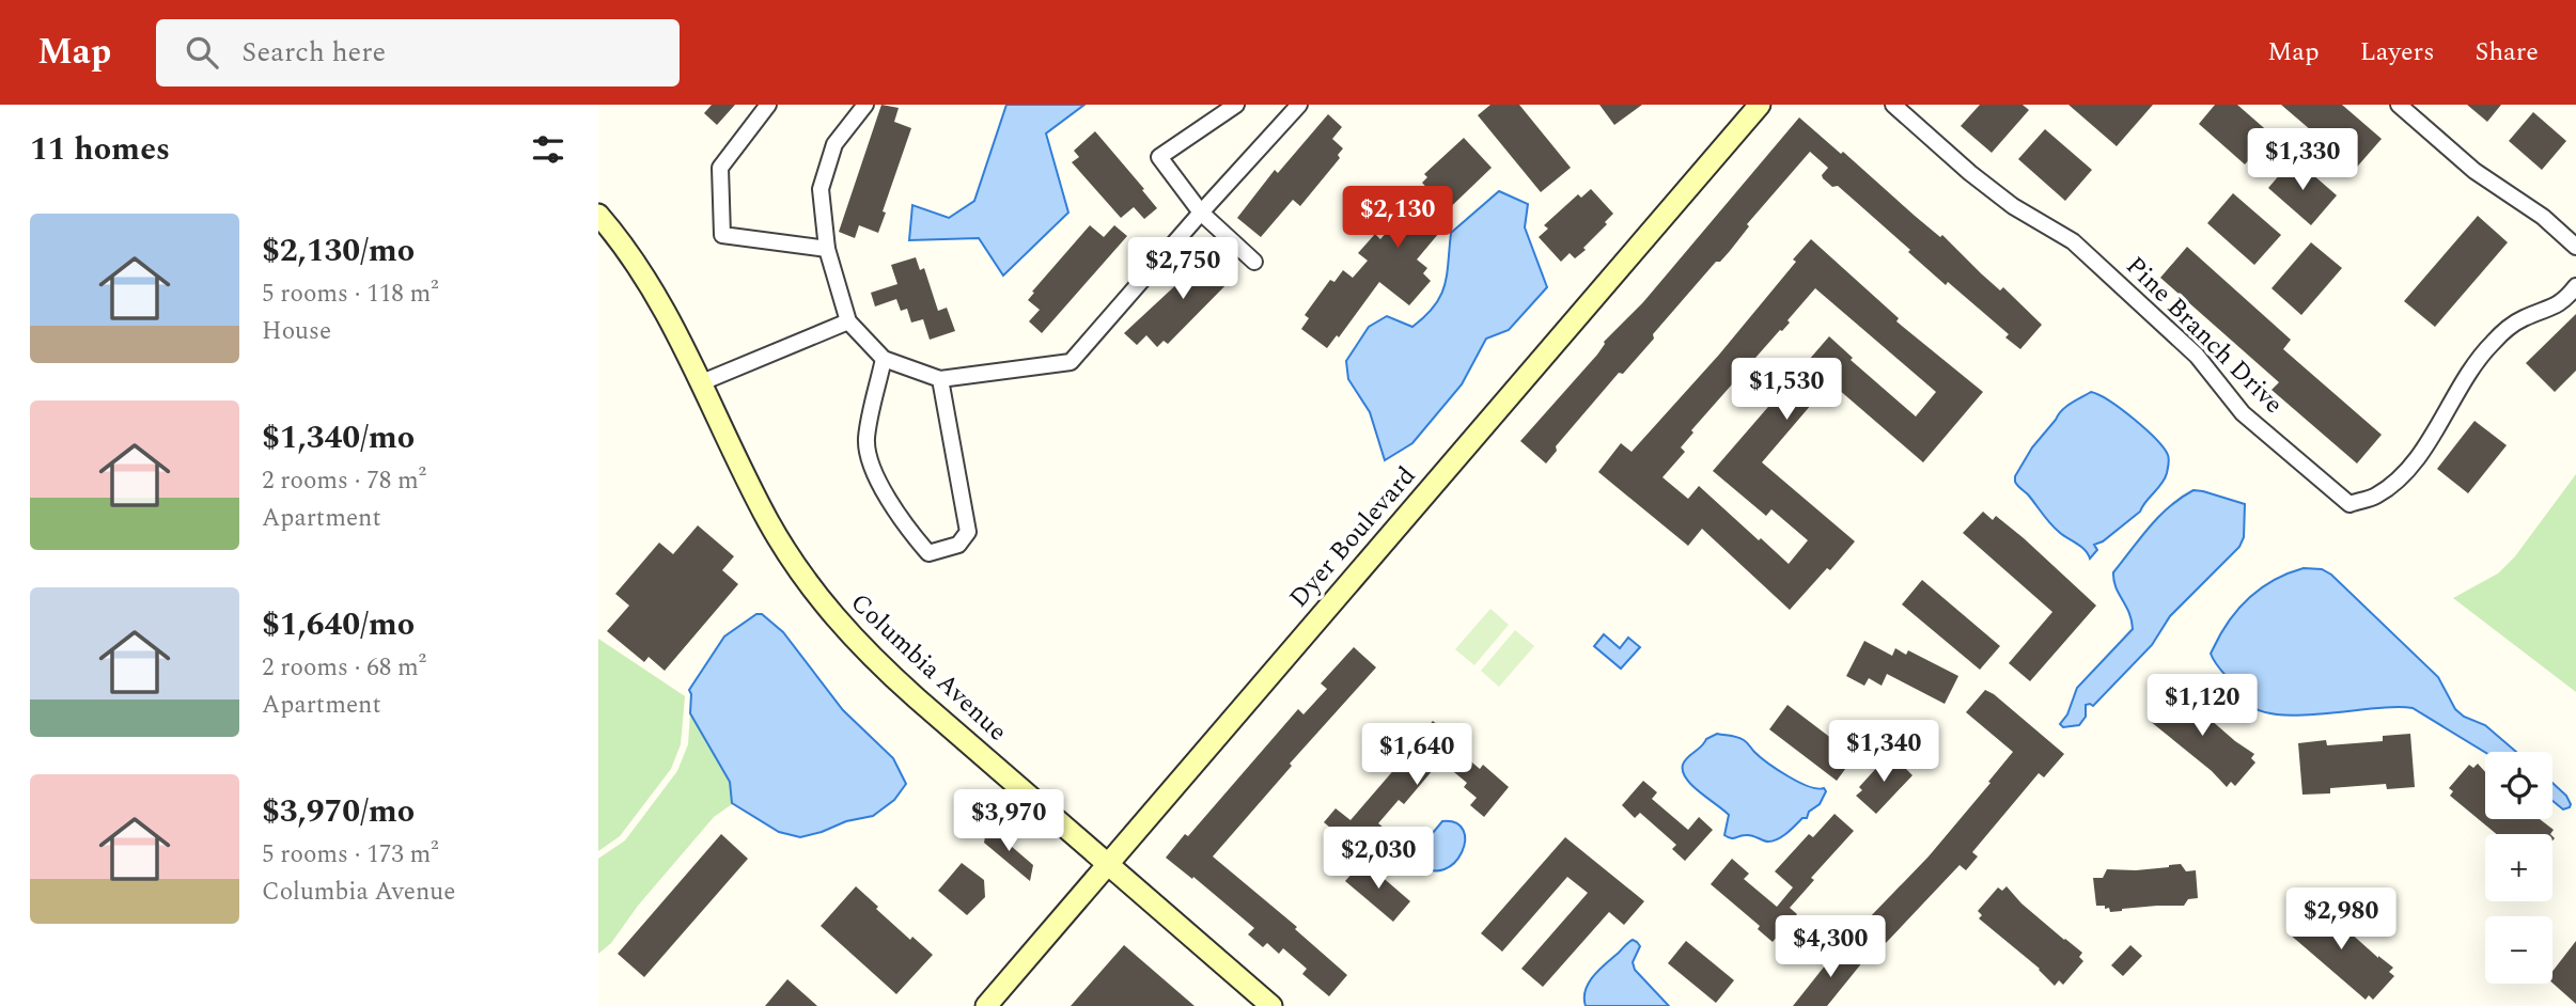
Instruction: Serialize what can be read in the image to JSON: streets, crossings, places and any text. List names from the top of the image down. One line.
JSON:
{"streets":{"main road":["Dyer Boulevard","Columbia Avenue"],"street":["Pine Branch Drive"]},"crossings":[["Dyer Boulevard","Columbia Avenue"]],"page":{"header":"Map","search":"Search here","nav":["Map","Layers","Share"],"heading":"11 homes","price":["$1,330","$2,130","$2,750","$1,530","$1,120","$1,340","$1,640","$3,970","$2,030","$2,980","$4,300"],"list":[{"name":"$2,130/mo","note":"5 rooms · 118 m² · House"},{"name":"$1,340/mo","note":"2 rooms · 78 m² · Apartment"},{"name":"$1,640/mo","note":"2 rooms · 68 m² · Apartment"},{"name":"$3,970/mo","note":"5 rooms · 173 m² · Columbia Avenue"}],"map_buttons":["+","−"]}}
